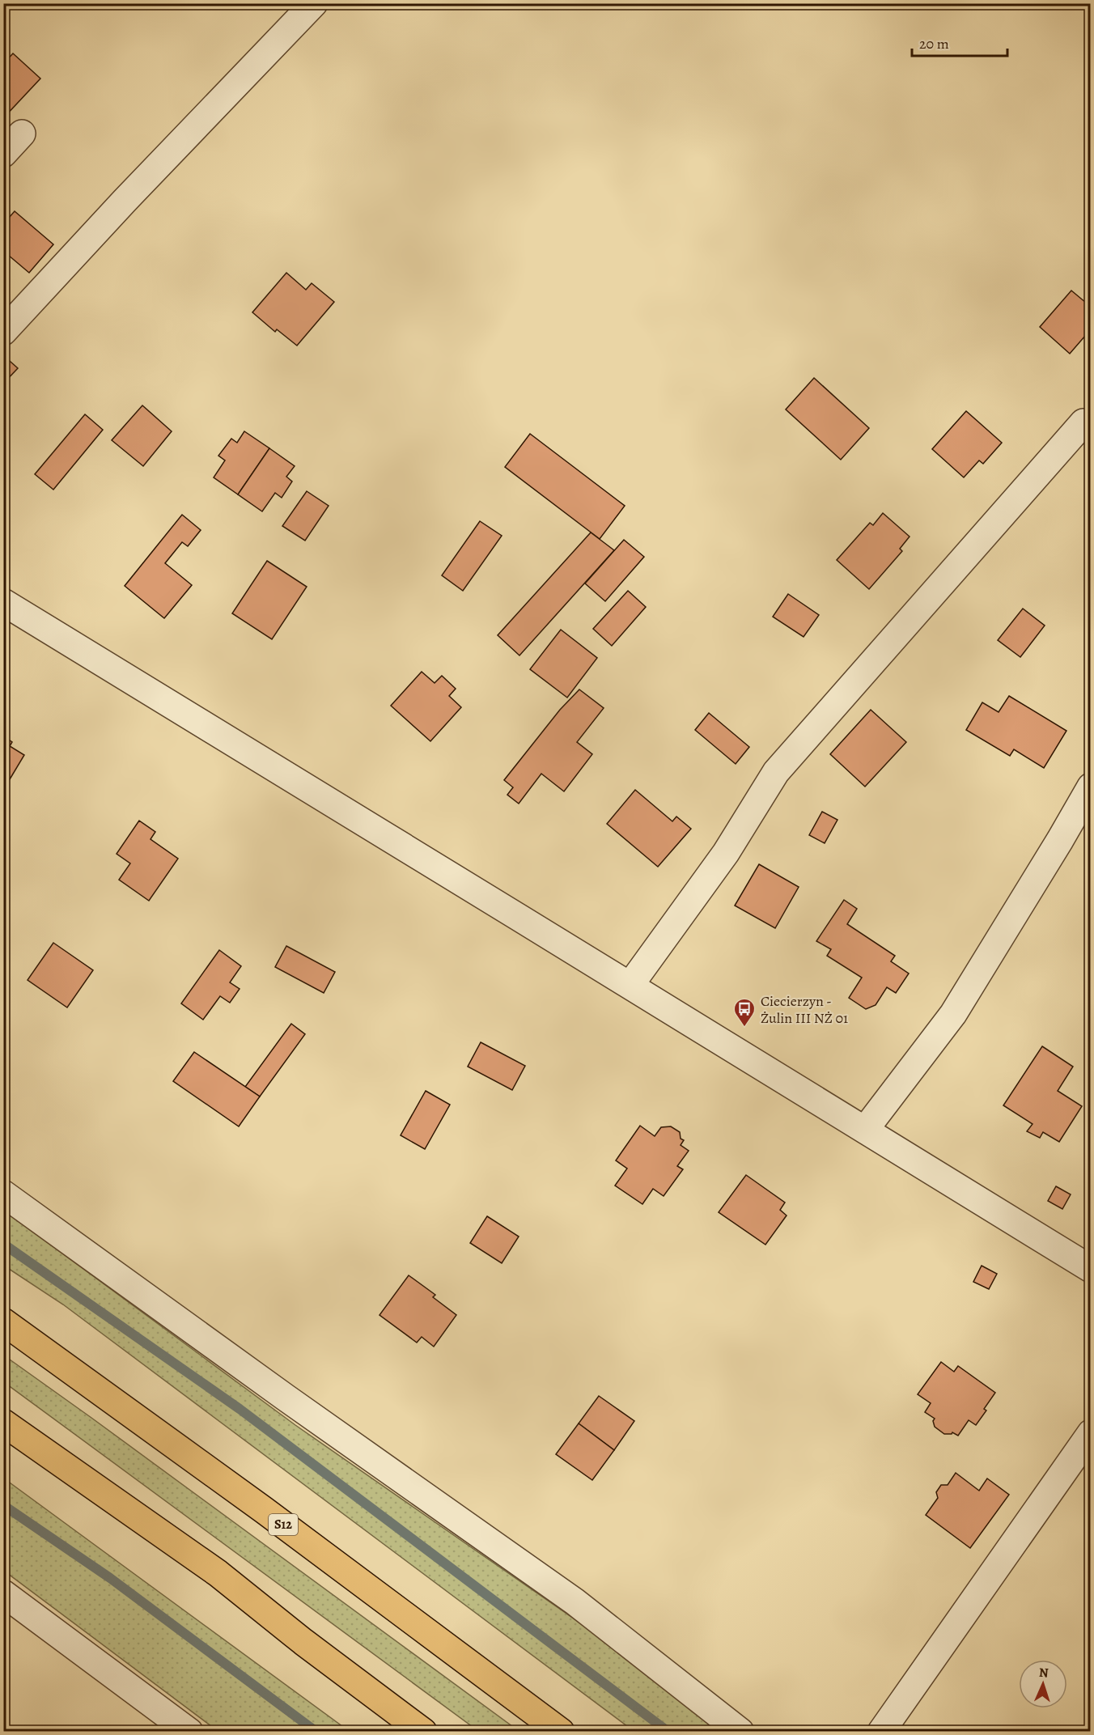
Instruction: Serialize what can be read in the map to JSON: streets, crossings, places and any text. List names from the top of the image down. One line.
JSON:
{"streets":{"highway":["S12"]},"places":{"bus stop":["Ciecierzyn - Żulin III NŻ 01"]},"scale_bar":"20 m","north":"top"}
